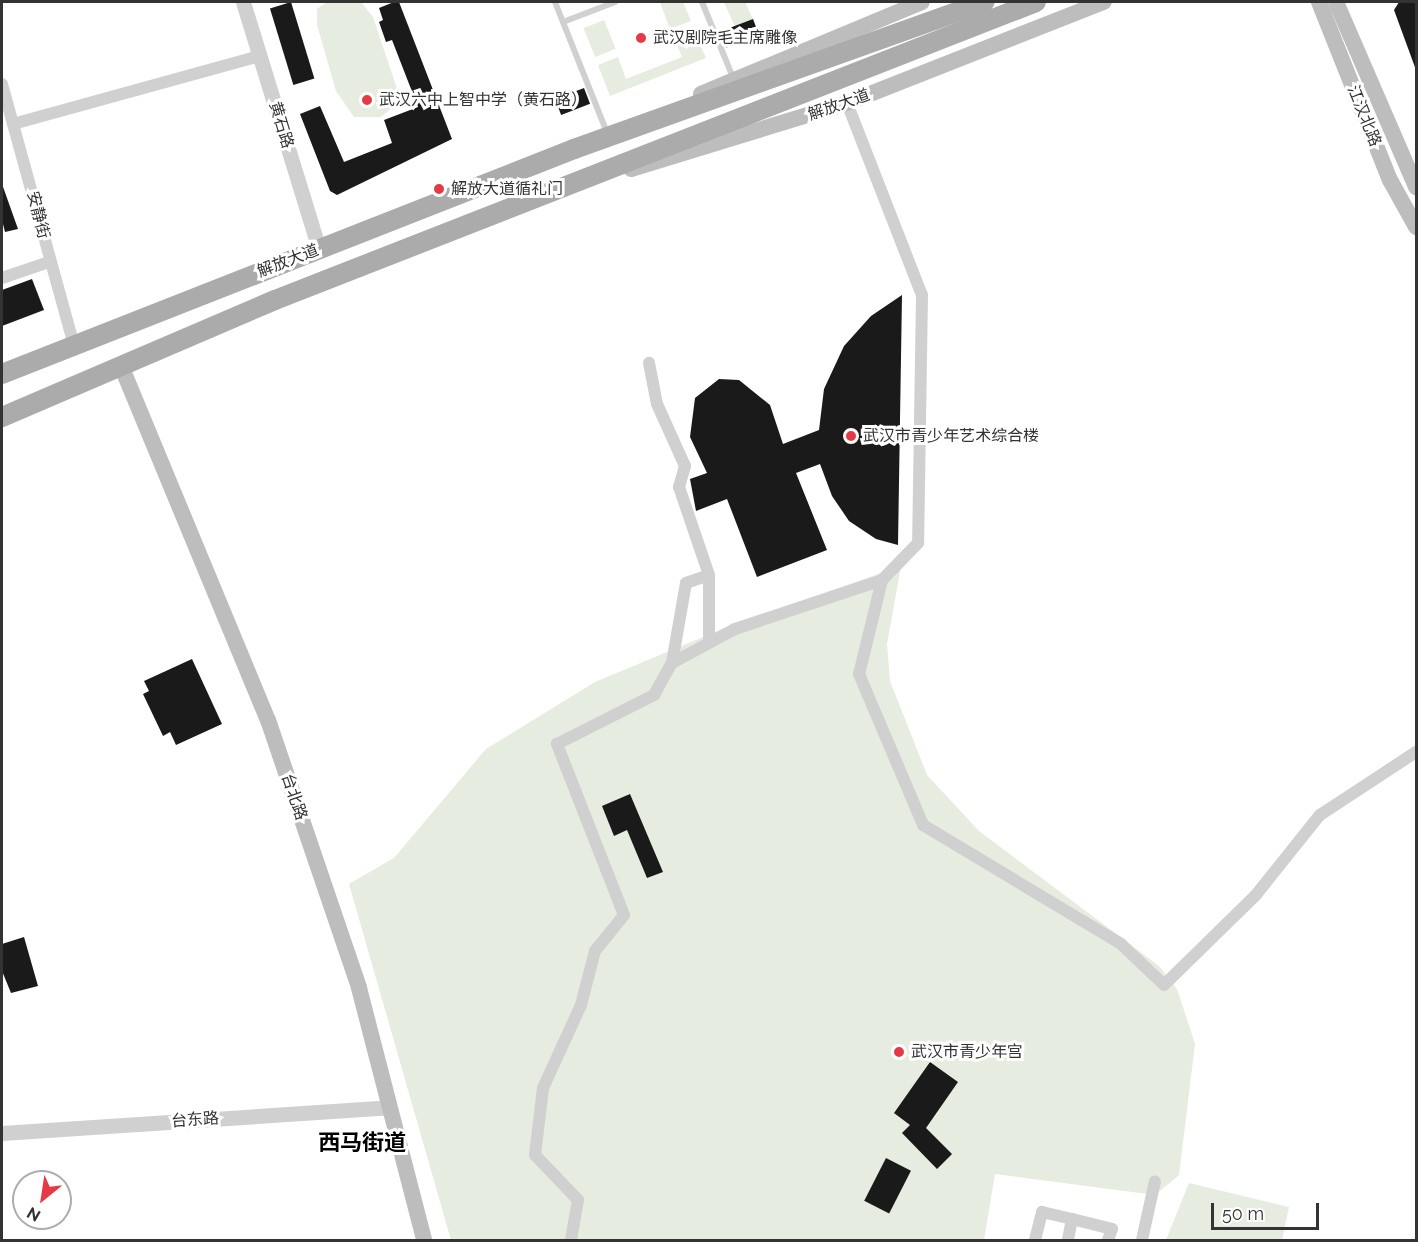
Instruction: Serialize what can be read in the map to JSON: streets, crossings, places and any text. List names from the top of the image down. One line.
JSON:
{"streets":{"main road":["解放大道","江汉北路","台北路"],"street":["黄石路","安静街","台东路"]},"crossings":[["解放大道","黄石路"],["解放大道","安静街"],["解放大道","台北路"],["台北路","台东路"]],"districts":["西马街道"],"places":["武汉剧院毛主席雕像","武汉六中上智中学（黄石路）","解放大道循礼门","武汉市青少年艺术综合楼","武汉市青少年宫"],"scale_bar":"50 m","north":"bottom left"}
